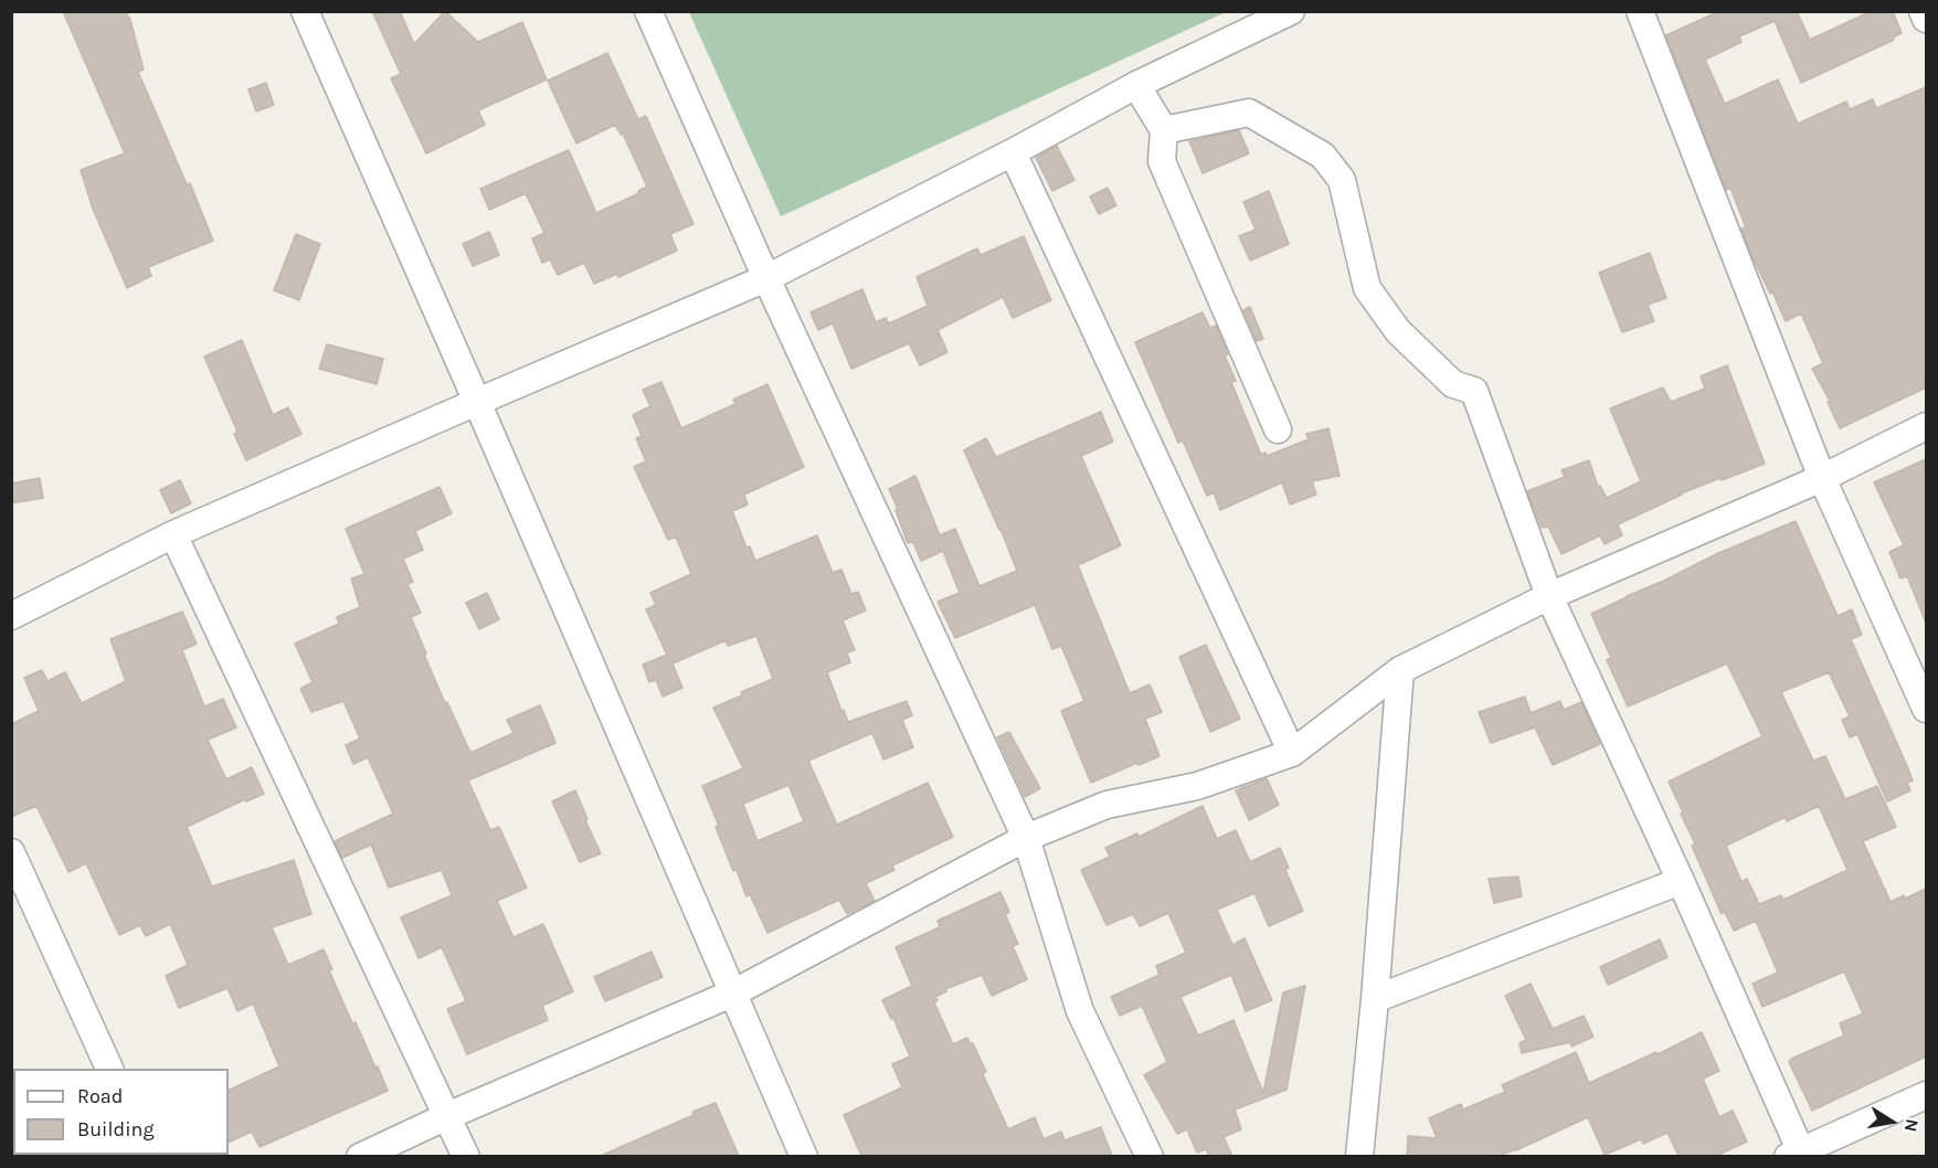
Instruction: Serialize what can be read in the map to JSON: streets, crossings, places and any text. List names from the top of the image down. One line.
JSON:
{"legend":["Road","Building"],"north":"right"}
